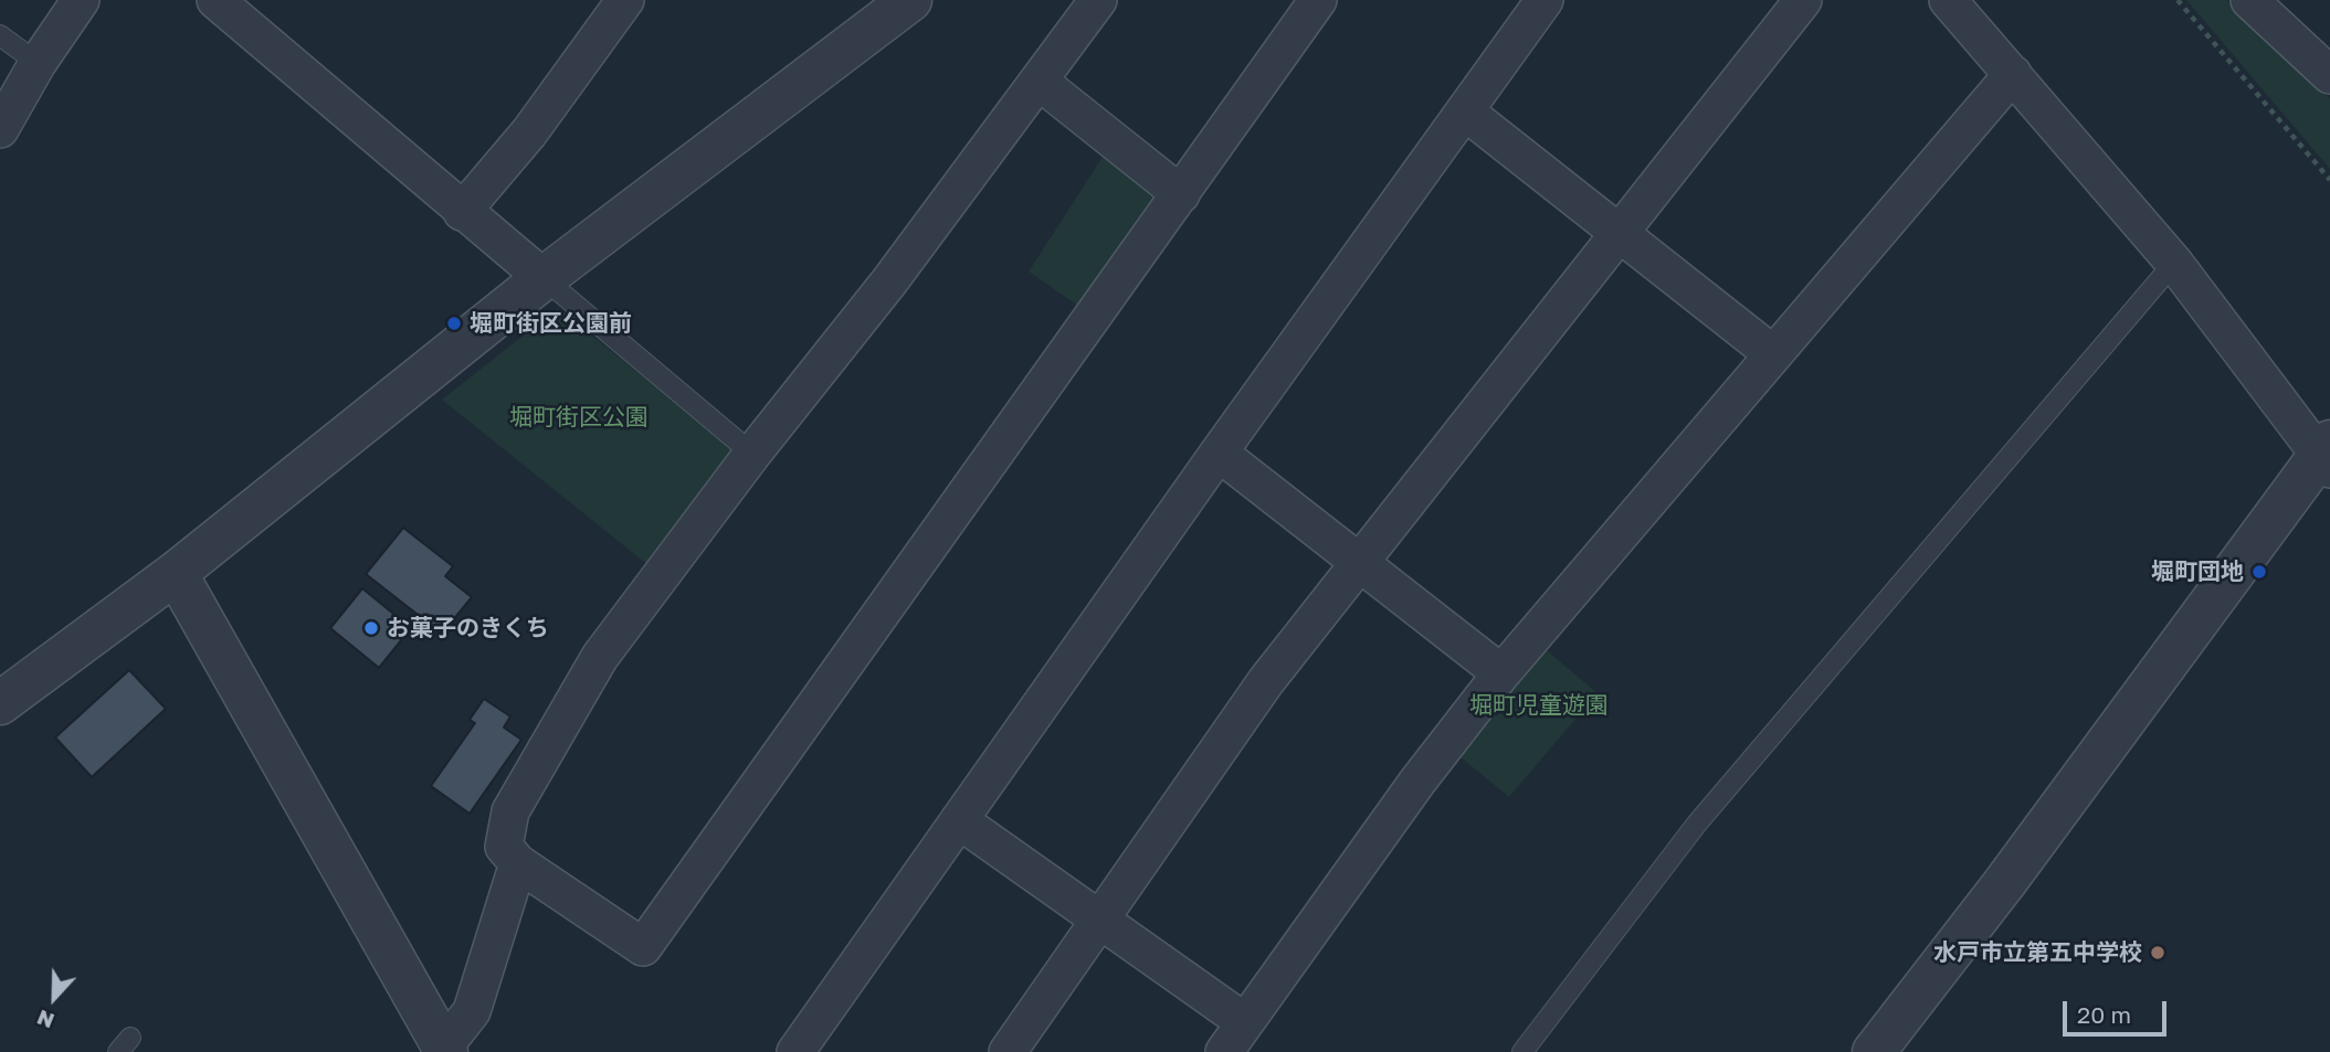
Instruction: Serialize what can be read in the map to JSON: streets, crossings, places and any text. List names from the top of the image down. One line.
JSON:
{"parks":["堀町街区公園","堀町児童遊園"],"places":["堀町街区公園前","堀町団地","お菓子のきくち","水戸市立第五中学校"],"scale_bar":"20 m","north":"bottom"}
